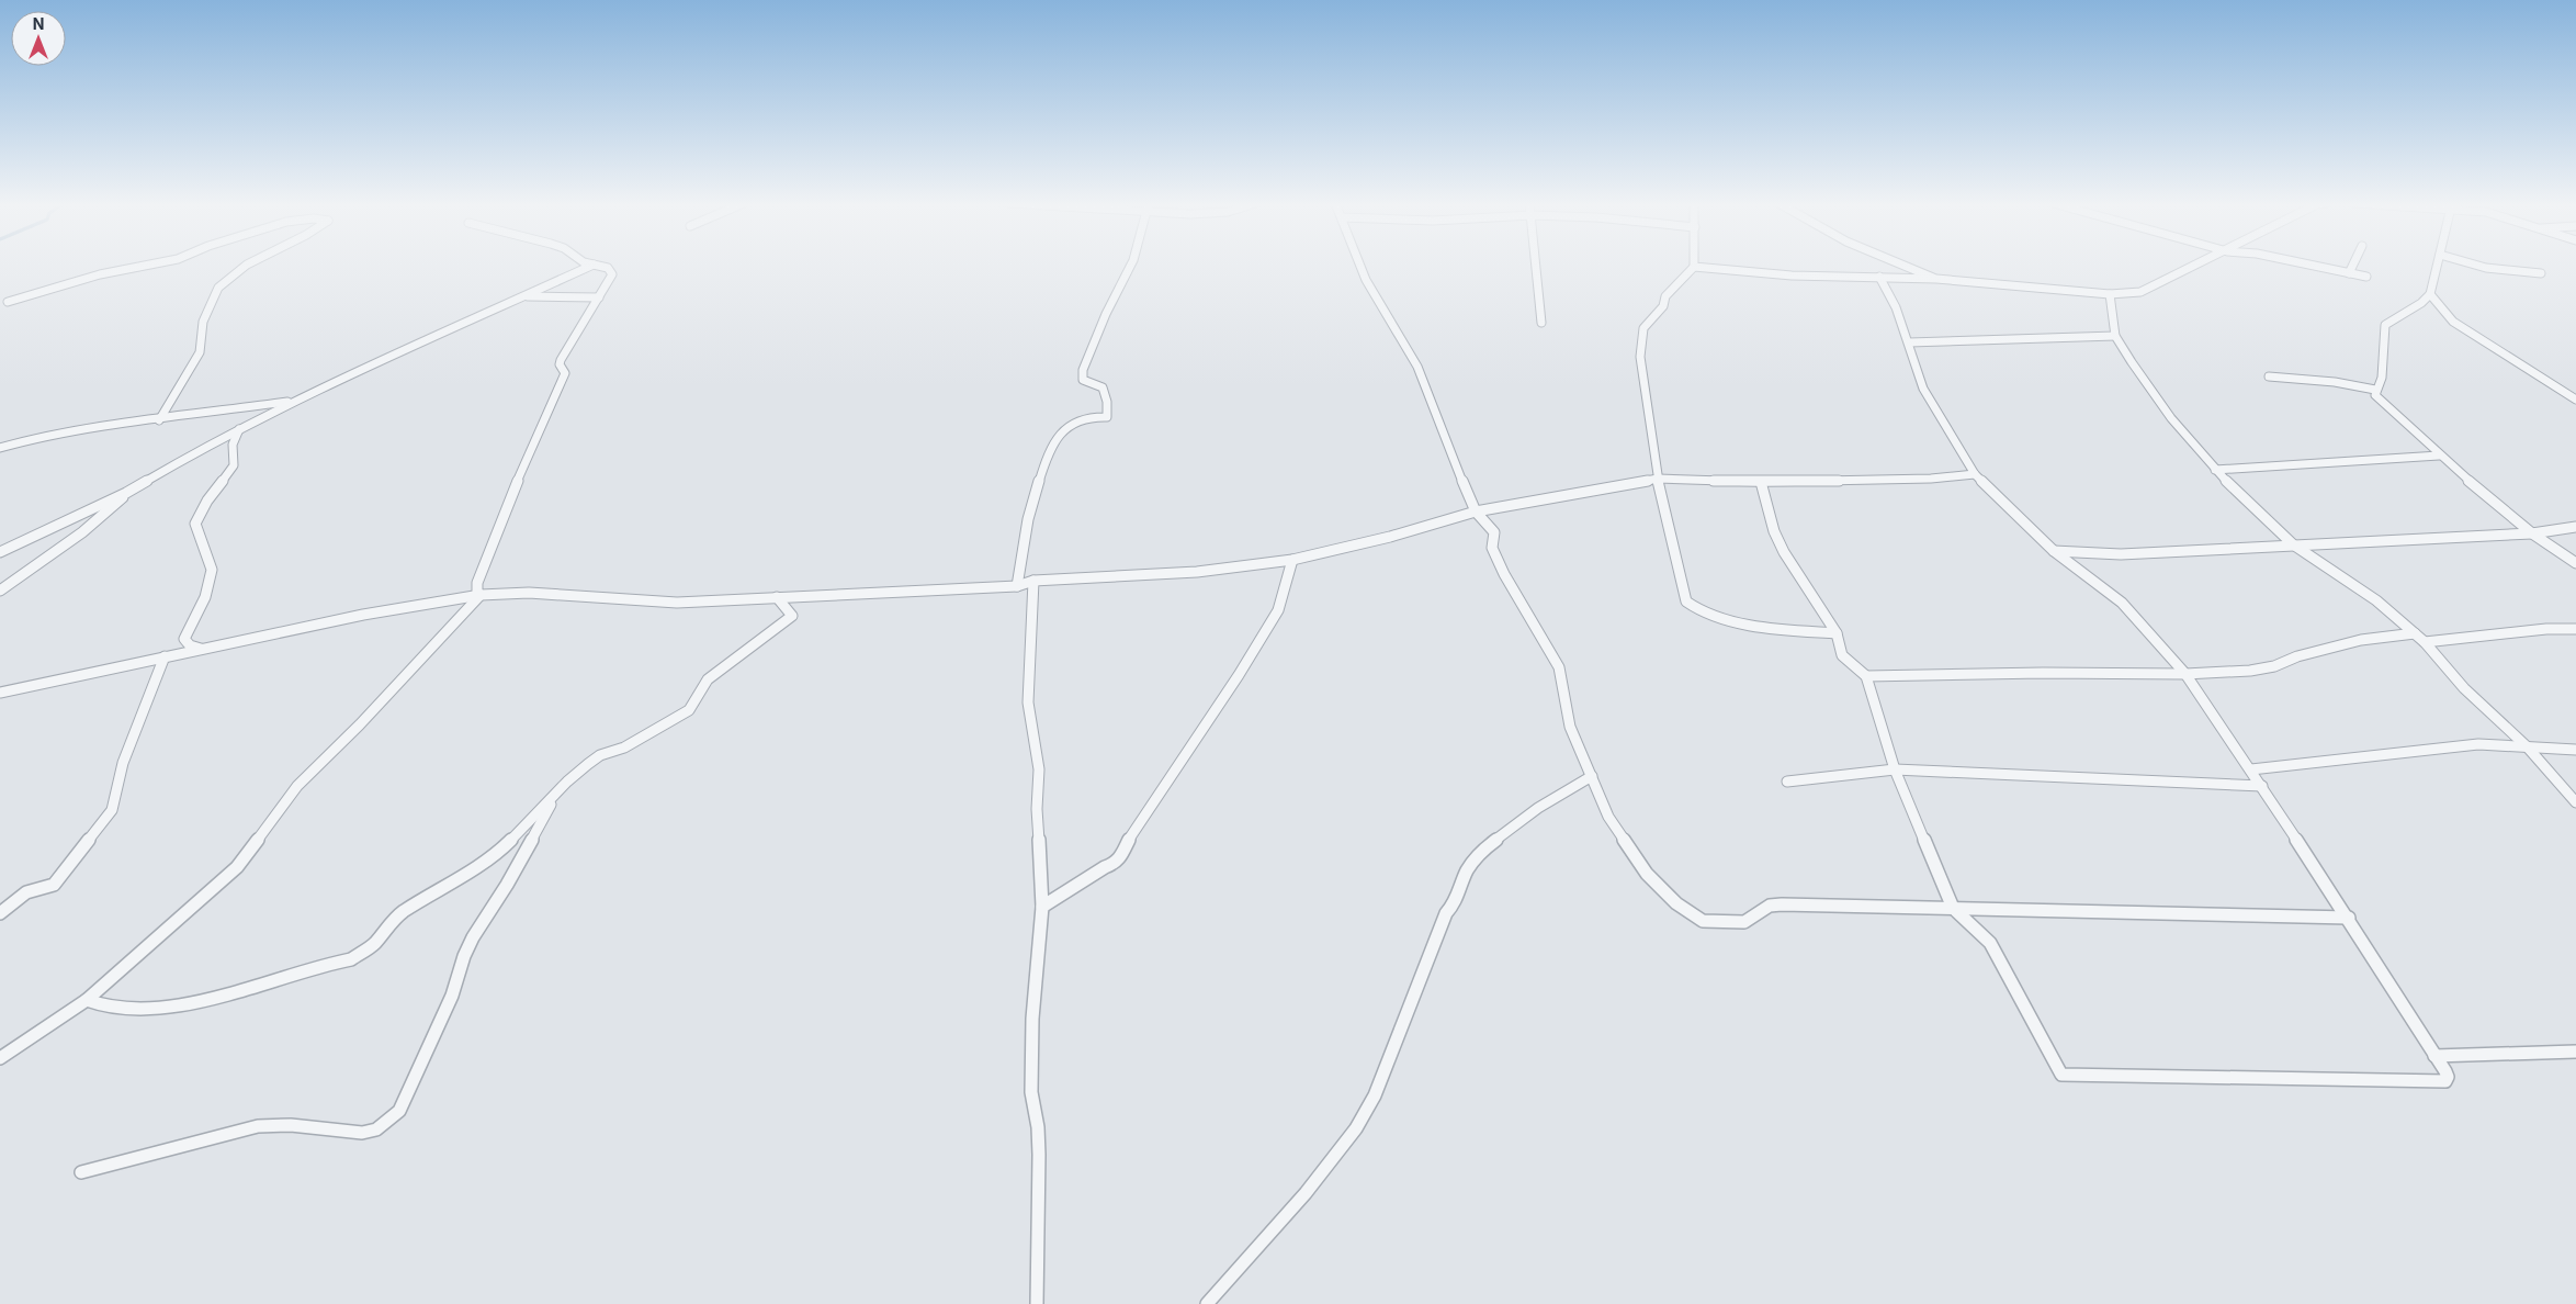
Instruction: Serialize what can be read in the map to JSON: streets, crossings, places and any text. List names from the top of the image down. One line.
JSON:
{"north":"top"}
